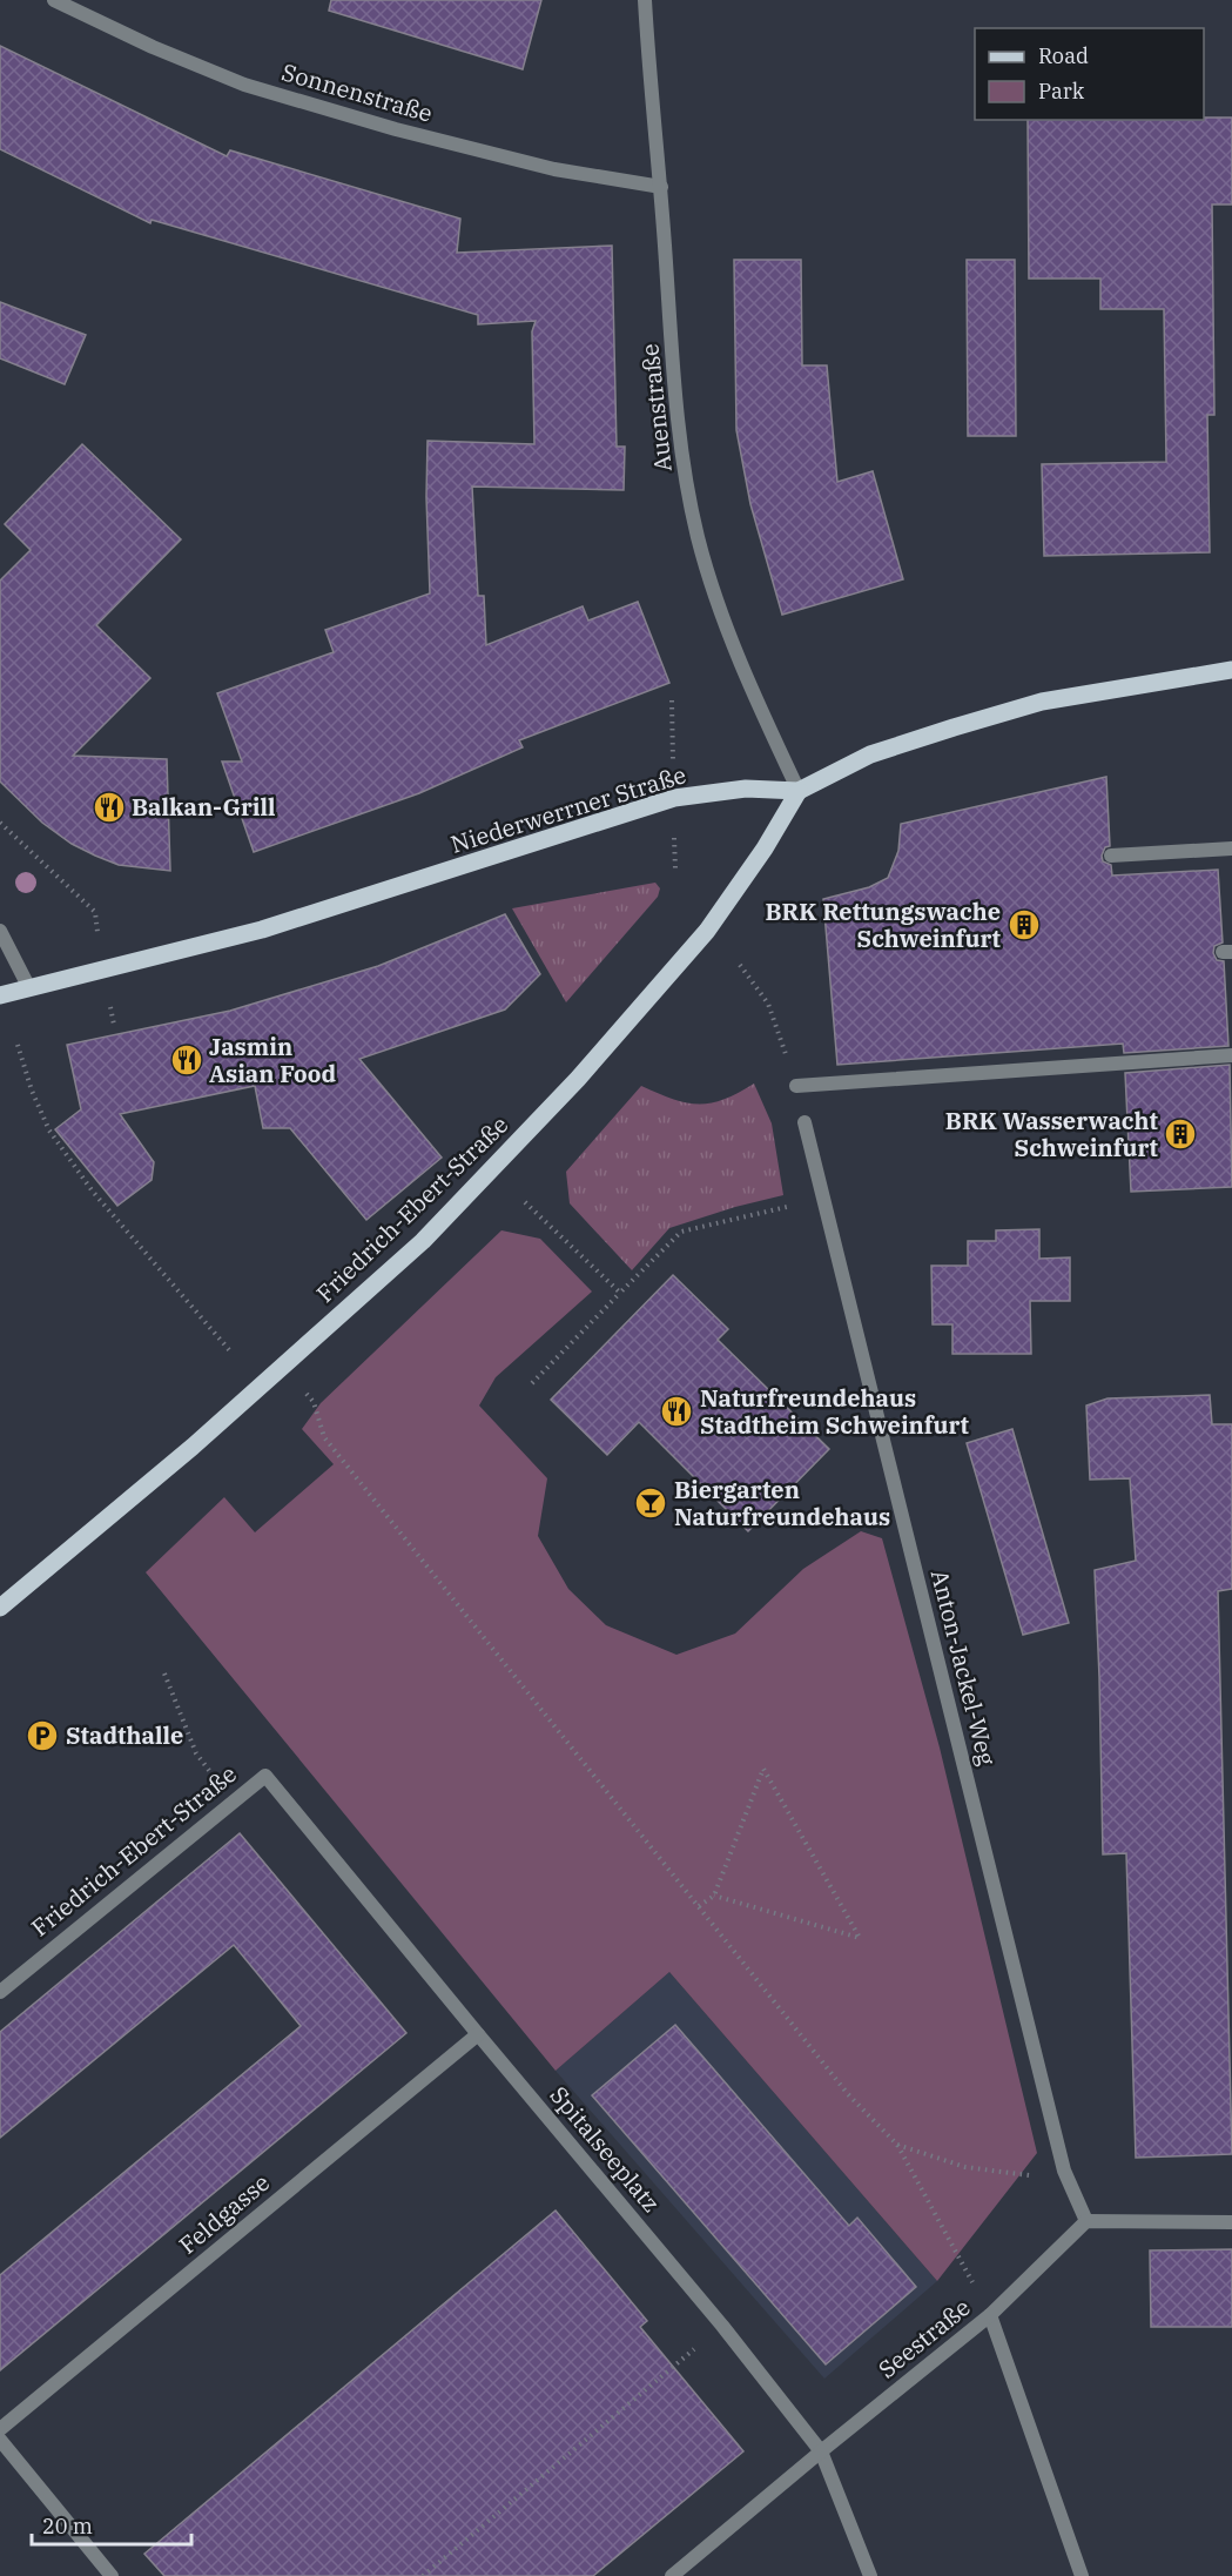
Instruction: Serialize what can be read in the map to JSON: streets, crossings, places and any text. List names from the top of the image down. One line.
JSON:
{"streets":{"main road":["Niederwerrner Straße","Friedrich-Ebert-Straße"],"street":["Sonnenstraße","Auenstraße","Anton-Jackel-Weg","Spitalseeplatz","Feldgasse","Seestraße"]},"crossings":[["Sonnenstraße","Auenstraße"],["Auenstraße","Niederwerrner Straße"],["Auenstraße","Friedrich-Ebert-Straße"],["Niederwerrner Straße","Friedrich-Ebert-Straße"],["Friedrich-Ebert-Straße","Spitalseeplatz"],["Anton-Jackel-Weg","Seestraße"],["Spitalseeplatz","Feldgasse"],["Spitalseeplatz","Seestraße"]],"places":{"restaurant":["Balkan-Grill","Jasmin Asian Food","Naturfreundehaus Stadtheim Schweinfurt"],"building":["BRK Rettungswache Schweinfurt","BRK Wasserwacht Schweinfurt"],"bar":["Biergarten Naturfreundehaus"],"parking":["Stadthalle"]},"legend":["Road","Park"],"scale_bar":"20 m"}
